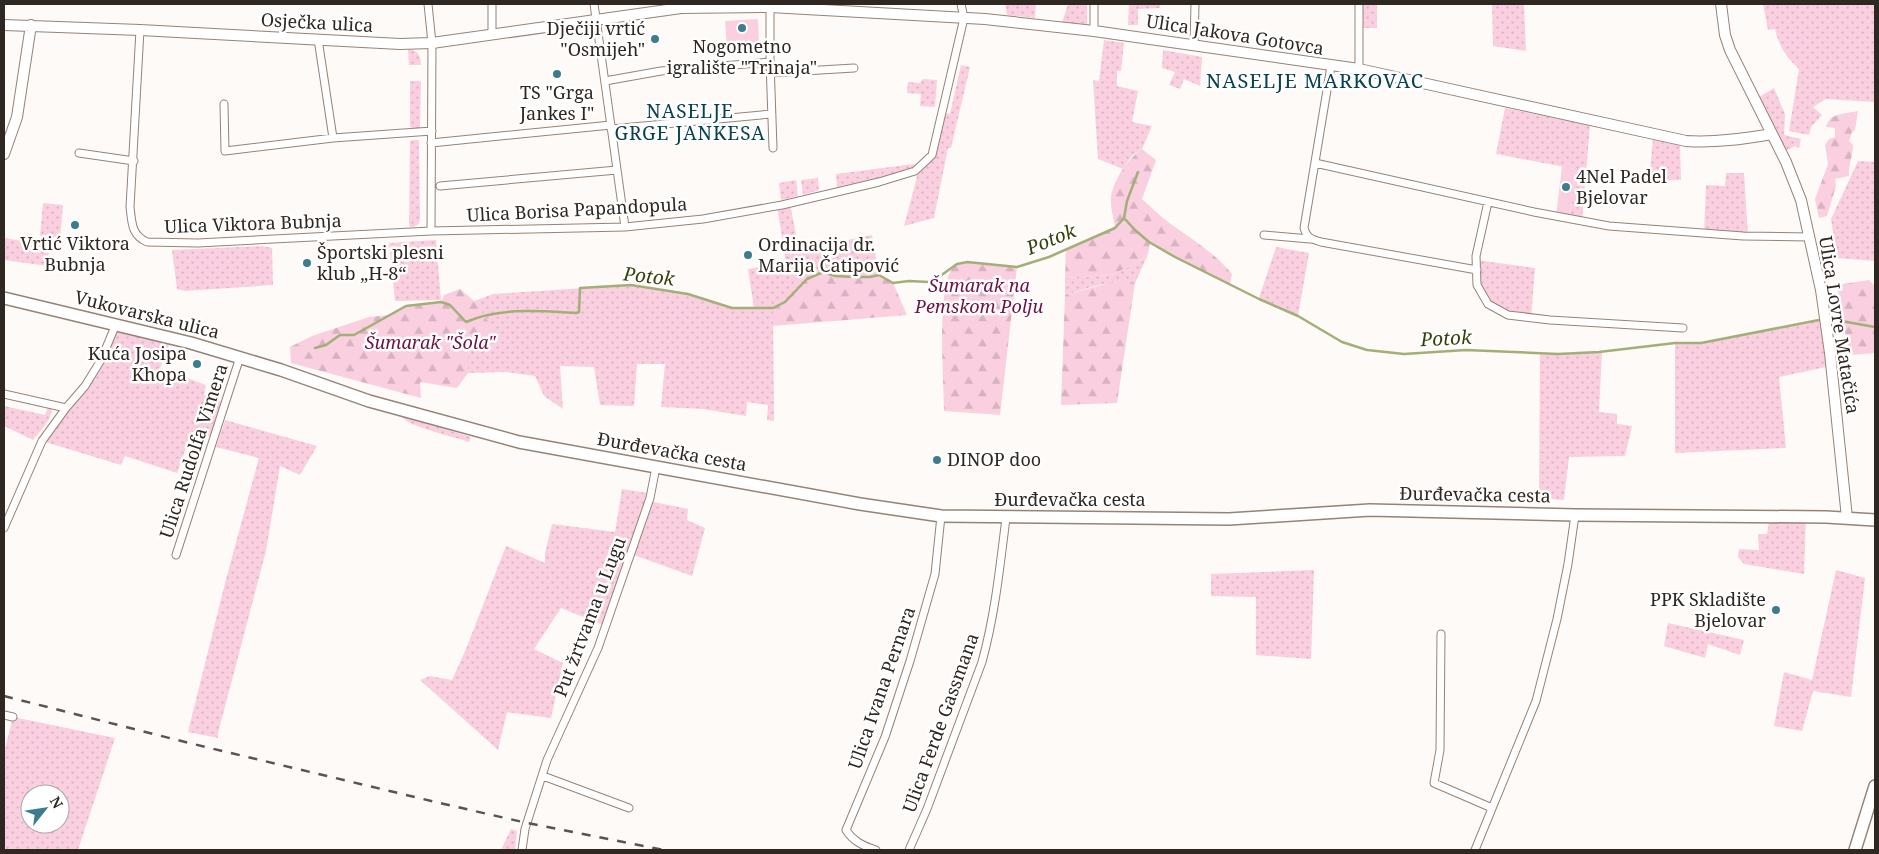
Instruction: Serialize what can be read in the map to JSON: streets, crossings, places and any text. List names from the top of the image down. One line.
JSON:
{"streets":{"main road":["Vukovarska ulica","Đurđevačka cesta"],"street":["Osječka ulica","Ulica Jakova Gotovca","Ulica Borisa Papandopula","Ulica Viktora Bubnja","Ulica Lovre Matačića","Ulica Rudolfa Vimera","Put žrtvama u Lugu","Ulica Ivana Pernara","Ulica Ferde Gassmana"]},"crossings":[["Osječka ulica","Ulica Jakova Gotovca"],["Osječka ulica","Ulica Viktora Bubnja"],["Ulica Jakova Gotovca","Ulica Borisa Papandopula"],["Ulica Jakova Gotovca","Ulica Lovre Matačića"],["Ulica Borisa Papandopula","Ulica Viktora Bubnja"],["Vukovarska ulica","Ulica Rudolfa Vimera"],["Vukovarska ulica","Đurđevačka cesta"],["Ulica Lovre Matačića","Đurđevačka cesta"],["Đurđevačka cesta","Put žrtvama u Lugu"],["Đurđevačka cesta","Ulica Ivana Pernara"],["Đurđevačka cesta","Ulica Ferde Gassmana"]],"districts":["NASELJE MARKOVAC","NASELJE GRGE JANKESA"],"water":["Potok"],"parks":["Šumarak na Pemskom Polju","Šumarak \"Šola\""],"places":["Nogometno igralište \"Trinaja\"","Dječiji vrtić \"Osmijeh\"","TS \"Grga Jankes I\"","4Nel Padel Bjelovar","Vrtić Viktora Bubnja","Ordinacija dr. Marija Čatipović","Športski plesni klub „H-8“","Kuća Josipa Khopa","DINOP doo","PPK Skladište Bjelovar"],"north":"top right"}
